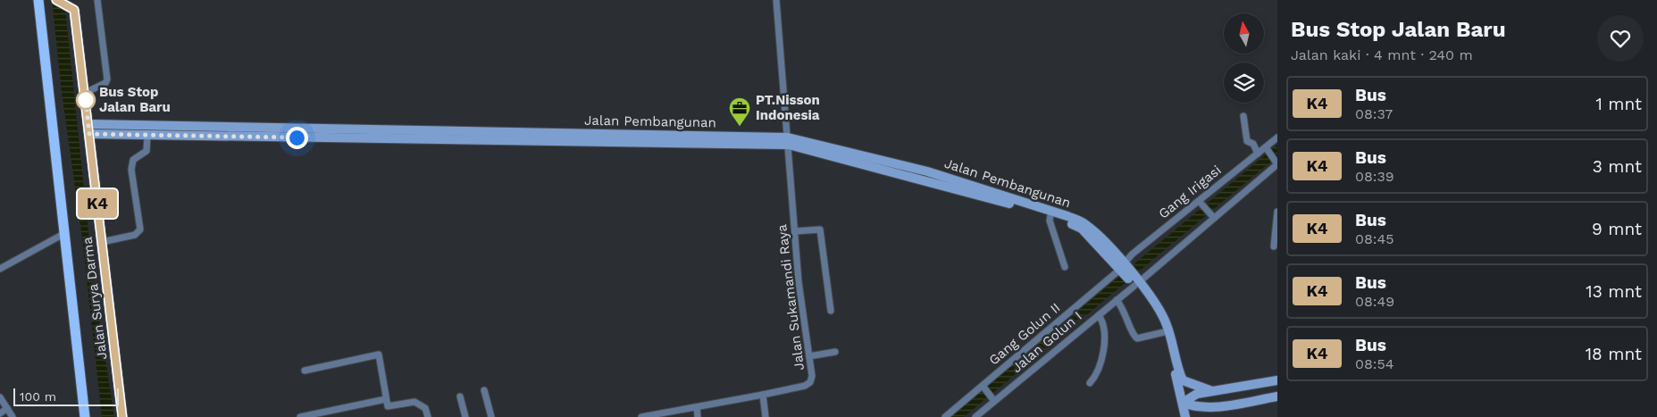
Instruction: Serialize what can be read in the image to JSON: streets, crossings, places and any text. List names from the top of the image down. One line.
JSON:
{"streets":{"main road":["Jalan Pembangunan","Jalan Surya Darma"],"street":["Gang Irigasi","Jalan Sukamandi Raya","Gang Golun II","Jalan Golun I"]},"crossings":[["Jalan Pembangunan","Gang Irigasi"],["Jalan Pembangunan","Jalan Sukamandi Raya"],["Jalan Pembangunan","Jalan Surya Darma"],["Jalan Pembangunan","Gang Golun II"],["Jalan Pembangunan","Jalan Golun I"],["Gang Irigasi","Gang Golun II"]],"places":{"other":["Bus Stop Jalan Baru"],"office":["PT.Nisson Indonesia"]},"lines":["bus line K4"],"scale_bar":"100 m","north":"top","page":{"on_map":"K4","heading":["Bus Stop Jalan Baru","Jalan kaki · 4 mnt · 240 m"],"list":[{"mark":"K4","name":"Bus","note":"08:37","value":"1 mnt"},{"mark":"K4","name":"Bus","note":"08:39","value":"3 mnt"},{"mark":"K4","name":"Bus","note":"08:45","value":"9 mnt"},{"mark":"K4","name":"Bus","note":"08:49","value":"13 mnt"},{"mark":"K4","name":"Bus","note":"08:54","value":"18 mnt"}],"scale":"100 m"}}
